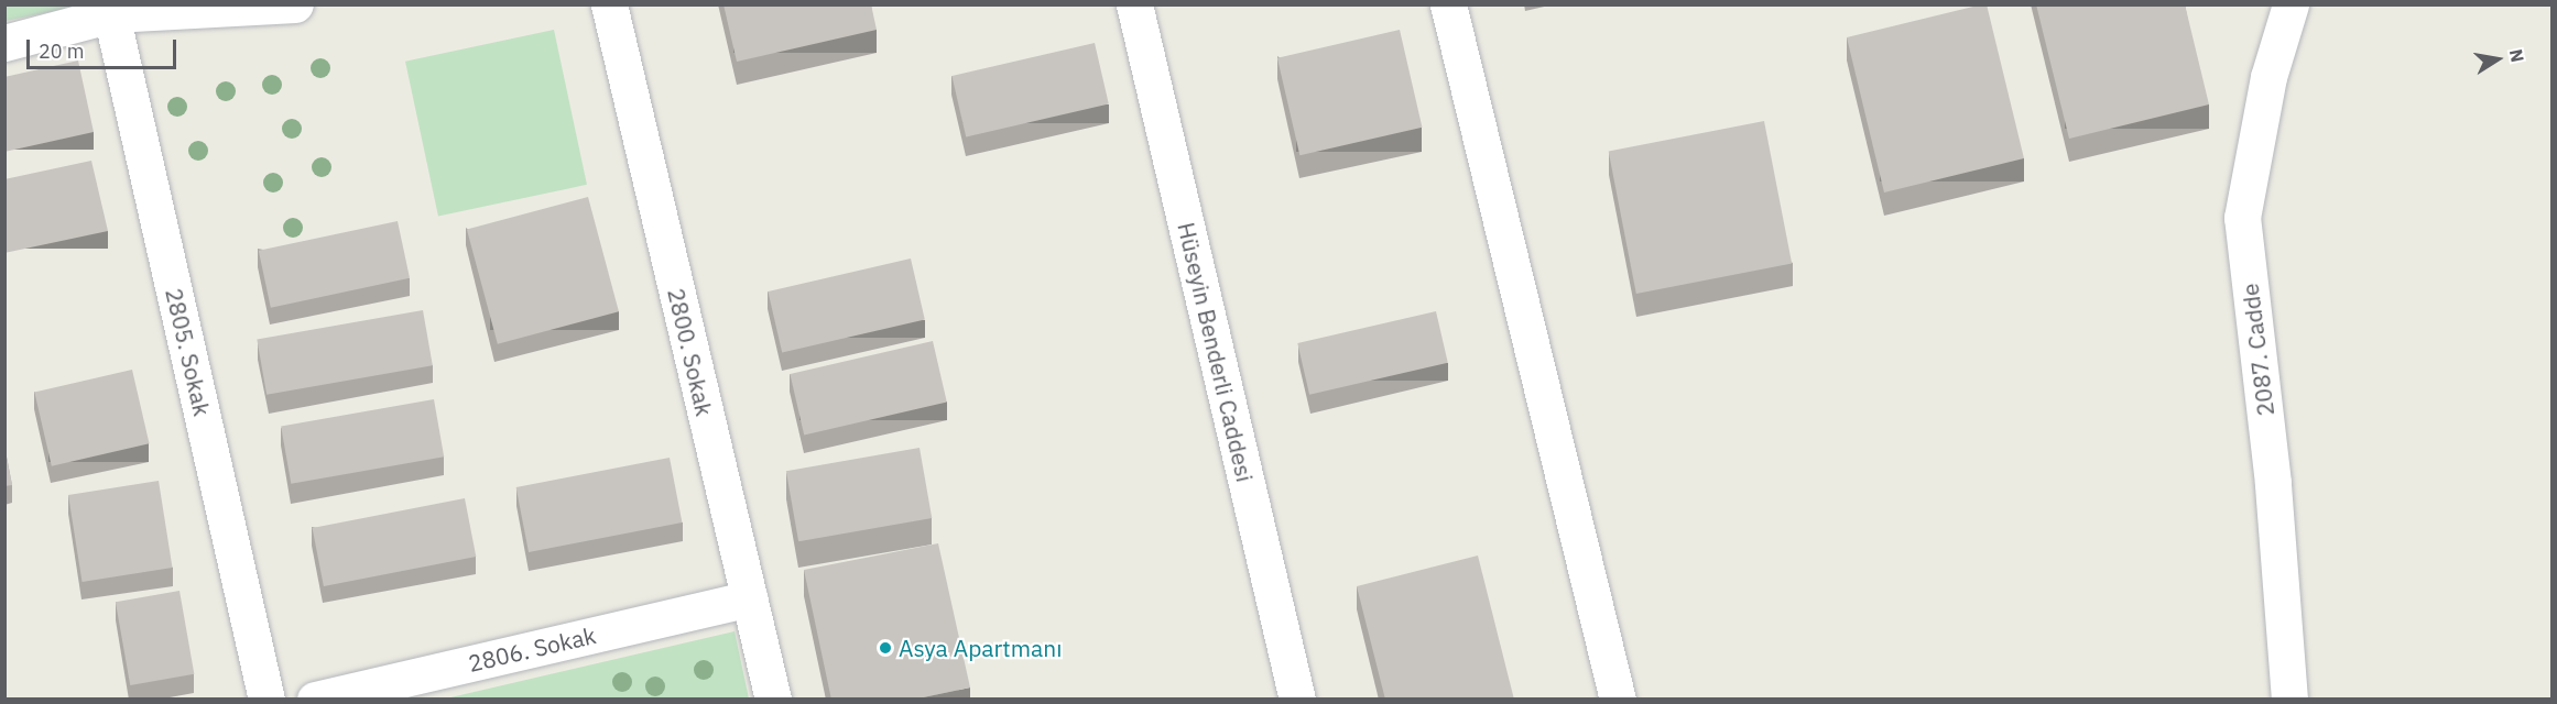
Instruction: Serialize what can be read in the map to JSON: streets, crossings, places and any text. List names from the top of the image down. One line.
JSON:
{"streets":{"street":["2087. Cadde","2805. Sokak","2800. Sokak","Hüseyin Benderli Caddesi","2806. Sokak"]},"crossings":[["2800. Sokak","2806. Sokak"]],"places":["Asya Apartmanı"],"scale_bar":"20 m","north":"right"}
